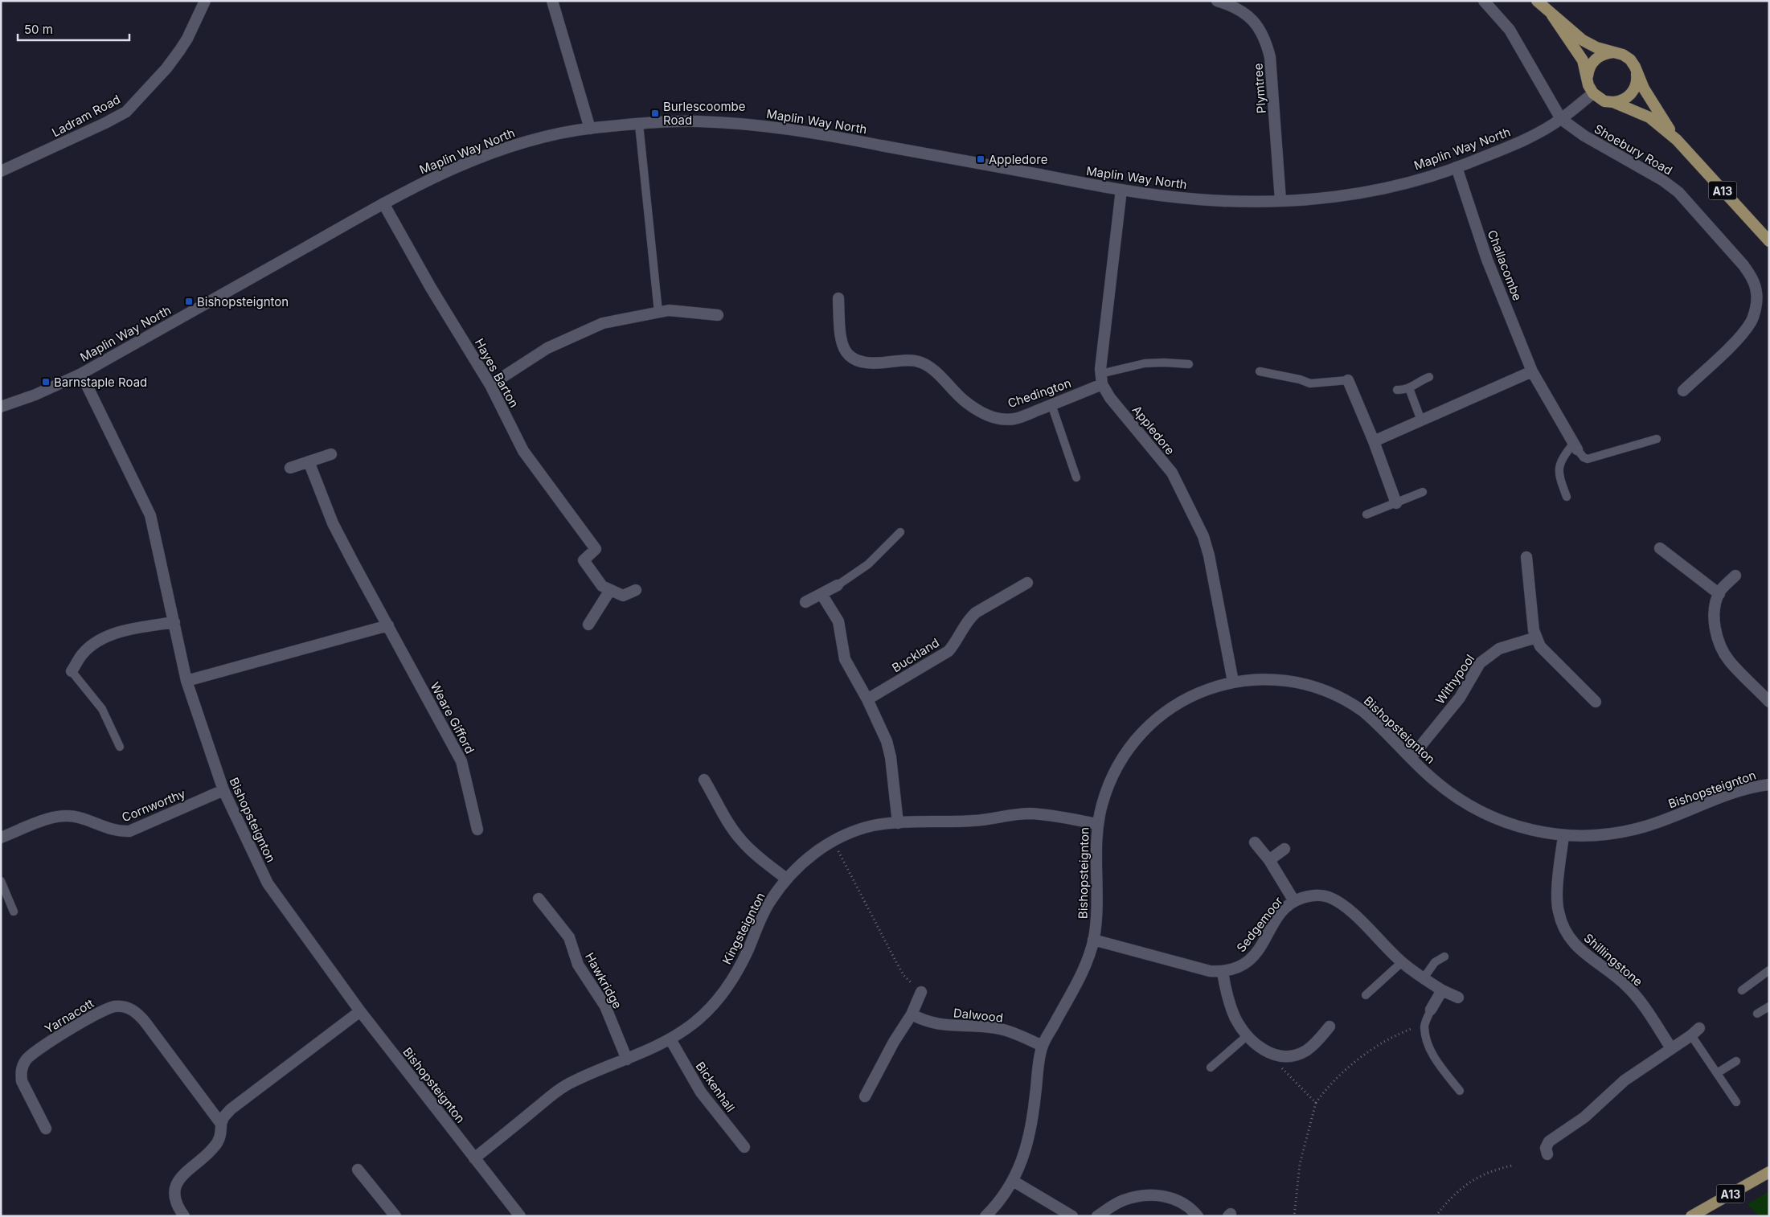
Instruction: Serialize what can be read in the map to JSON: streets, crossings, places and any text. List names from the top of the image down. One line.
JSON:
{"streets":{"main road":["A13"],"street":["Plymtree","Ladram Road","Maplin Way North","Shoebury Road","Challacombe","Hayes Barton","Chedington","Appledore","Buckland","Withypool","Weare Gifford","Bishopsteignton","Cornworthy","Sedgemoor","Kingsteignton","Shillingstone","Hawkridge","Dalwood","Yarnacott","Bickenhall"]},"crossings":[["Plymtree","Maplin Way North"],["Maplin Way North","Shoebury Road"],["Maplin Way North","A13"],["Maplin Way North","Challacombe"],["Maplin Way North","Hayes Barton"],["Maplin Way North","Bishopsteignton"],["Chedington","Appledore"],["Appledore","Bishopsteignton"],["Withypool","Bishopsteignton"],["Bishopsteignton","Cornworthy"],["Bishopsteignton","Sedgemoor"],["Bishopsteignton","Kingsteignton"],["Bishopsteignton","Shillingstone"],["Bishopsteignton","Dalwood"],["Kingsteignton","Hawkridge"],["Kingsteignton","Bickenhall"]],"places":{"transit":["Burlescoombe Road","Appledore","Bishopsteignton","Barnstaple Road"]},"scale_bar":"50 m"}
